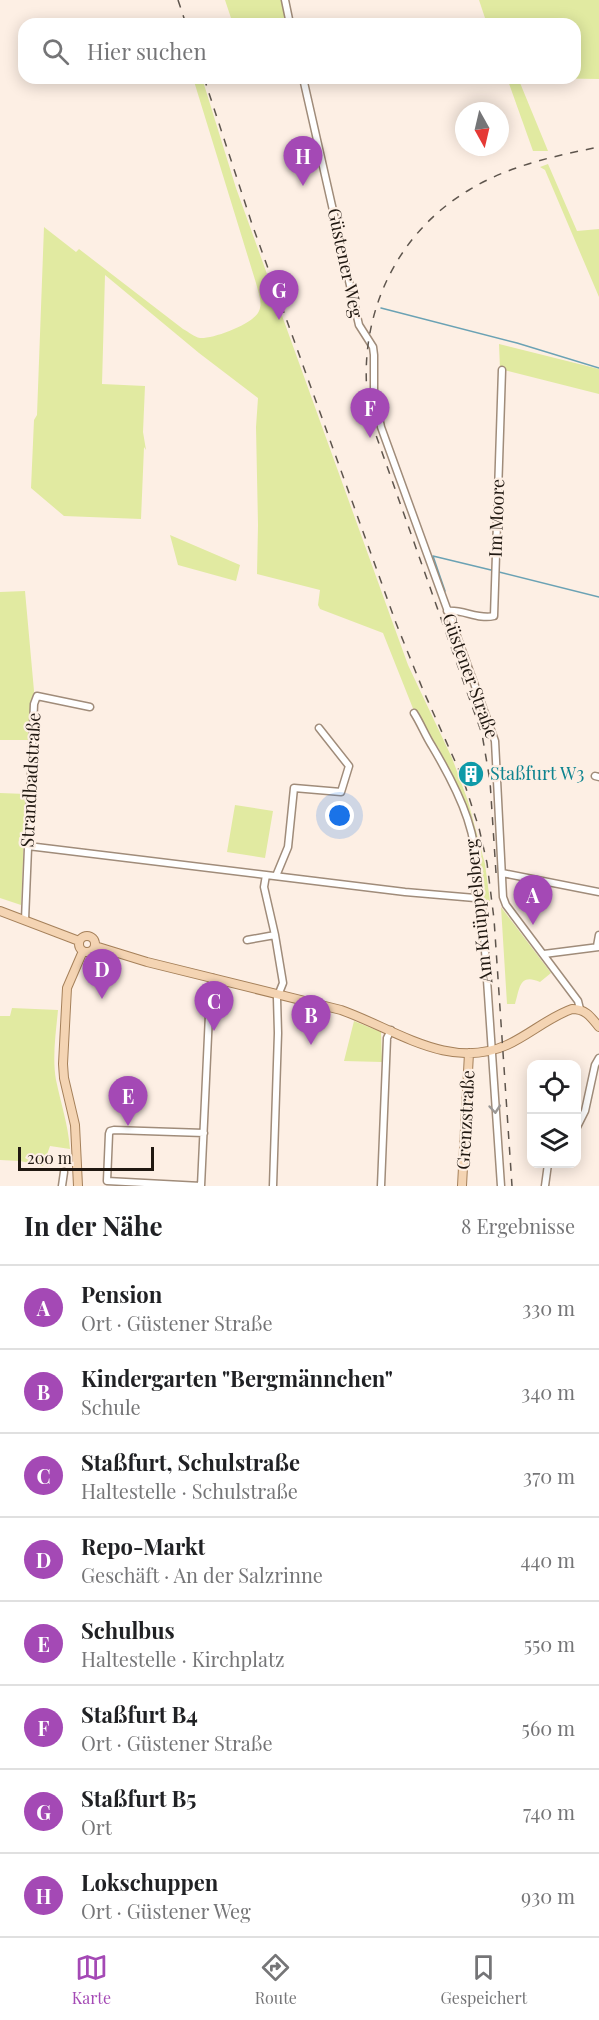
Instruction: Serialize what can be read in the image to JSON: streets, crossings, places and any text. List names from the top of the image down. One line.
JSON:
{"streets":{"main road":["Güstener Straße","Grenzstraße"],"street":["Güstener Weg","Im Moore","Strandbadstraße","Am Knüppelsberg"]},"crossings":[["Güstener Weg","Güstener Straße"],["Im Moore","Güstener Straße"]],"places":{"building":["Staßfurt W3"]},"scale_bar":"200 m","north":"bottom","page":{"search":"Hier suchen","pins":["H","G","F","A","D","C","B","E"],"scale":"200 m","heading":["In der Nähe","8 Ergebnisse"],"list":[{"mark":"A","name":"Pension","note":"Ort · Güstener Straße","value":"330 m"},{"mark":"B","name":"Kindergarten \"Bergmännchen\"","note":"Schule","value":"340 m"},{"mark":"C","name":"Staßfurt, Schulstraße","note":"Haltestelle · Schulstraße","value":"370 m"},{"mark":"D","name":"Repo-Markt","note":"Geschäft · An der Salzrinne","value":"440 m"},{"mark":"E","name":"Schulbus","note":"Haltestelle · Kirchplatz","value":"550 m"},{"mark":"F","name":"Staßfurt B4","note":"Ort · Güstener Straße","value":"560 m"},{"mark":"G","name":"Staßfurt B5","note":"Ort","value":"740 m"},{"mark":"H","name":"Lokschuppen","note":"Ort · Güstener Weg","value":"930 m"}],"nav":["Karte","Route","Gespeichert"]}}
